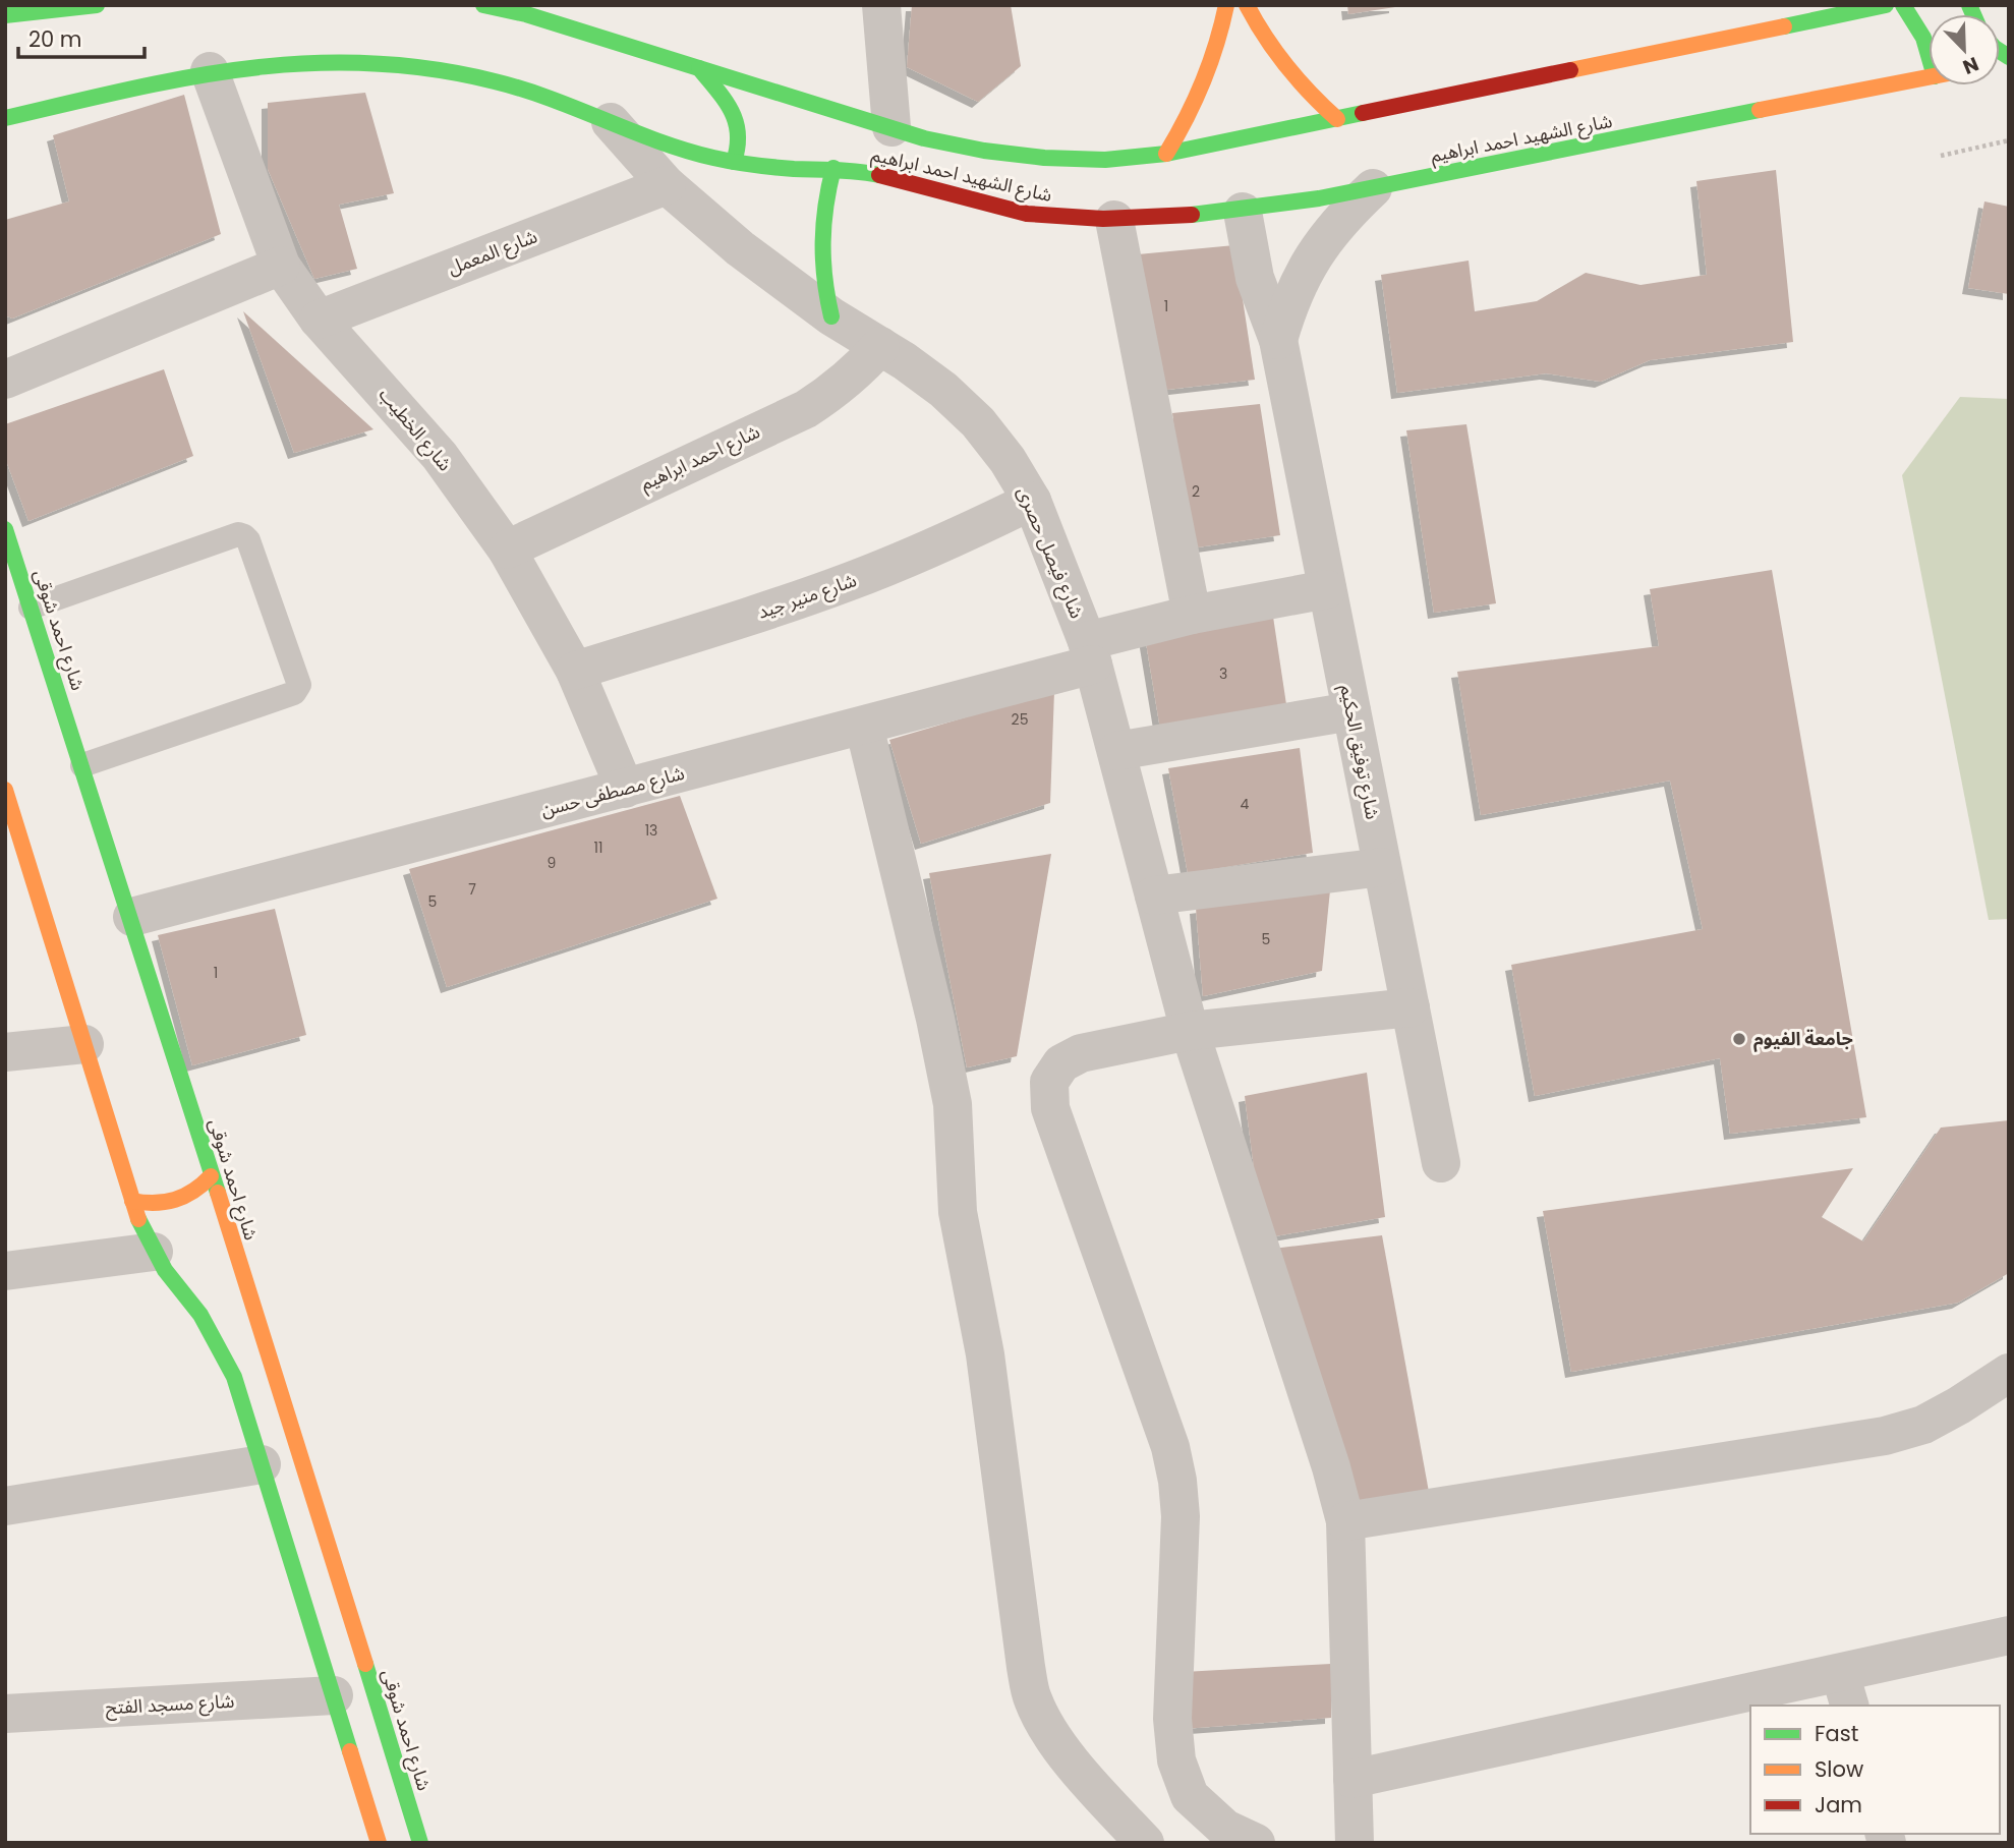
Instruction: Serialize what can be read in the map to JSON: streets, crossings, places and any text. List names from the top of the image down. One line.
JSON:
{"streets":{"main road":["شارع الشهيد احمد ابراهيم","شارع احمد شوقى"],"street":["شارع المعمل","شارع الخطيب","شارع احمد ابراهيم","شارع فيصل حصرى","شارع منير جيد","شارع توفيق الحكيم","شارع مصطفى حسن","شارع مسجد الفتح"]},"crossings":[["شارع الشهيد احمد ابراهيم","شارع الخطيب"],["شارع الشهيد احمد ابراهيم","شارع فيصل حصرى"],["شارع الشهيد احمد ابراهيم","شارع توفيق الحكيم"],["شارع المعمل","شارع الخطيب"],["شارع المعمل","شارع فيصل حصرى"],["شارع الخطيب","شارع احمد ابراهيم"],["شارع الخطيب","شارع منير جيد"],["شارع الخطيب","شارع مصطفى حسن"],["شارع احمد ابراهيم","شارع فيصل حصرى"],["شارع فيصل حصرى","شارع منير جيد"],["شارع فيصل حصرى","شارع مصطفى حسن"],["شارع احمد شوقى","شارع مصطفى حسن"],["شارع توفيق الحكيم","شارع مصطفى حسن"]],"places":["جامعة الفيوم"],"house_numbers":["1","2","3","25","4","13","11","9","7","5","5","1"],"legend":["Fast","Slow","Jam"],"scale_bar":"20 m","north":"bottom right"}
